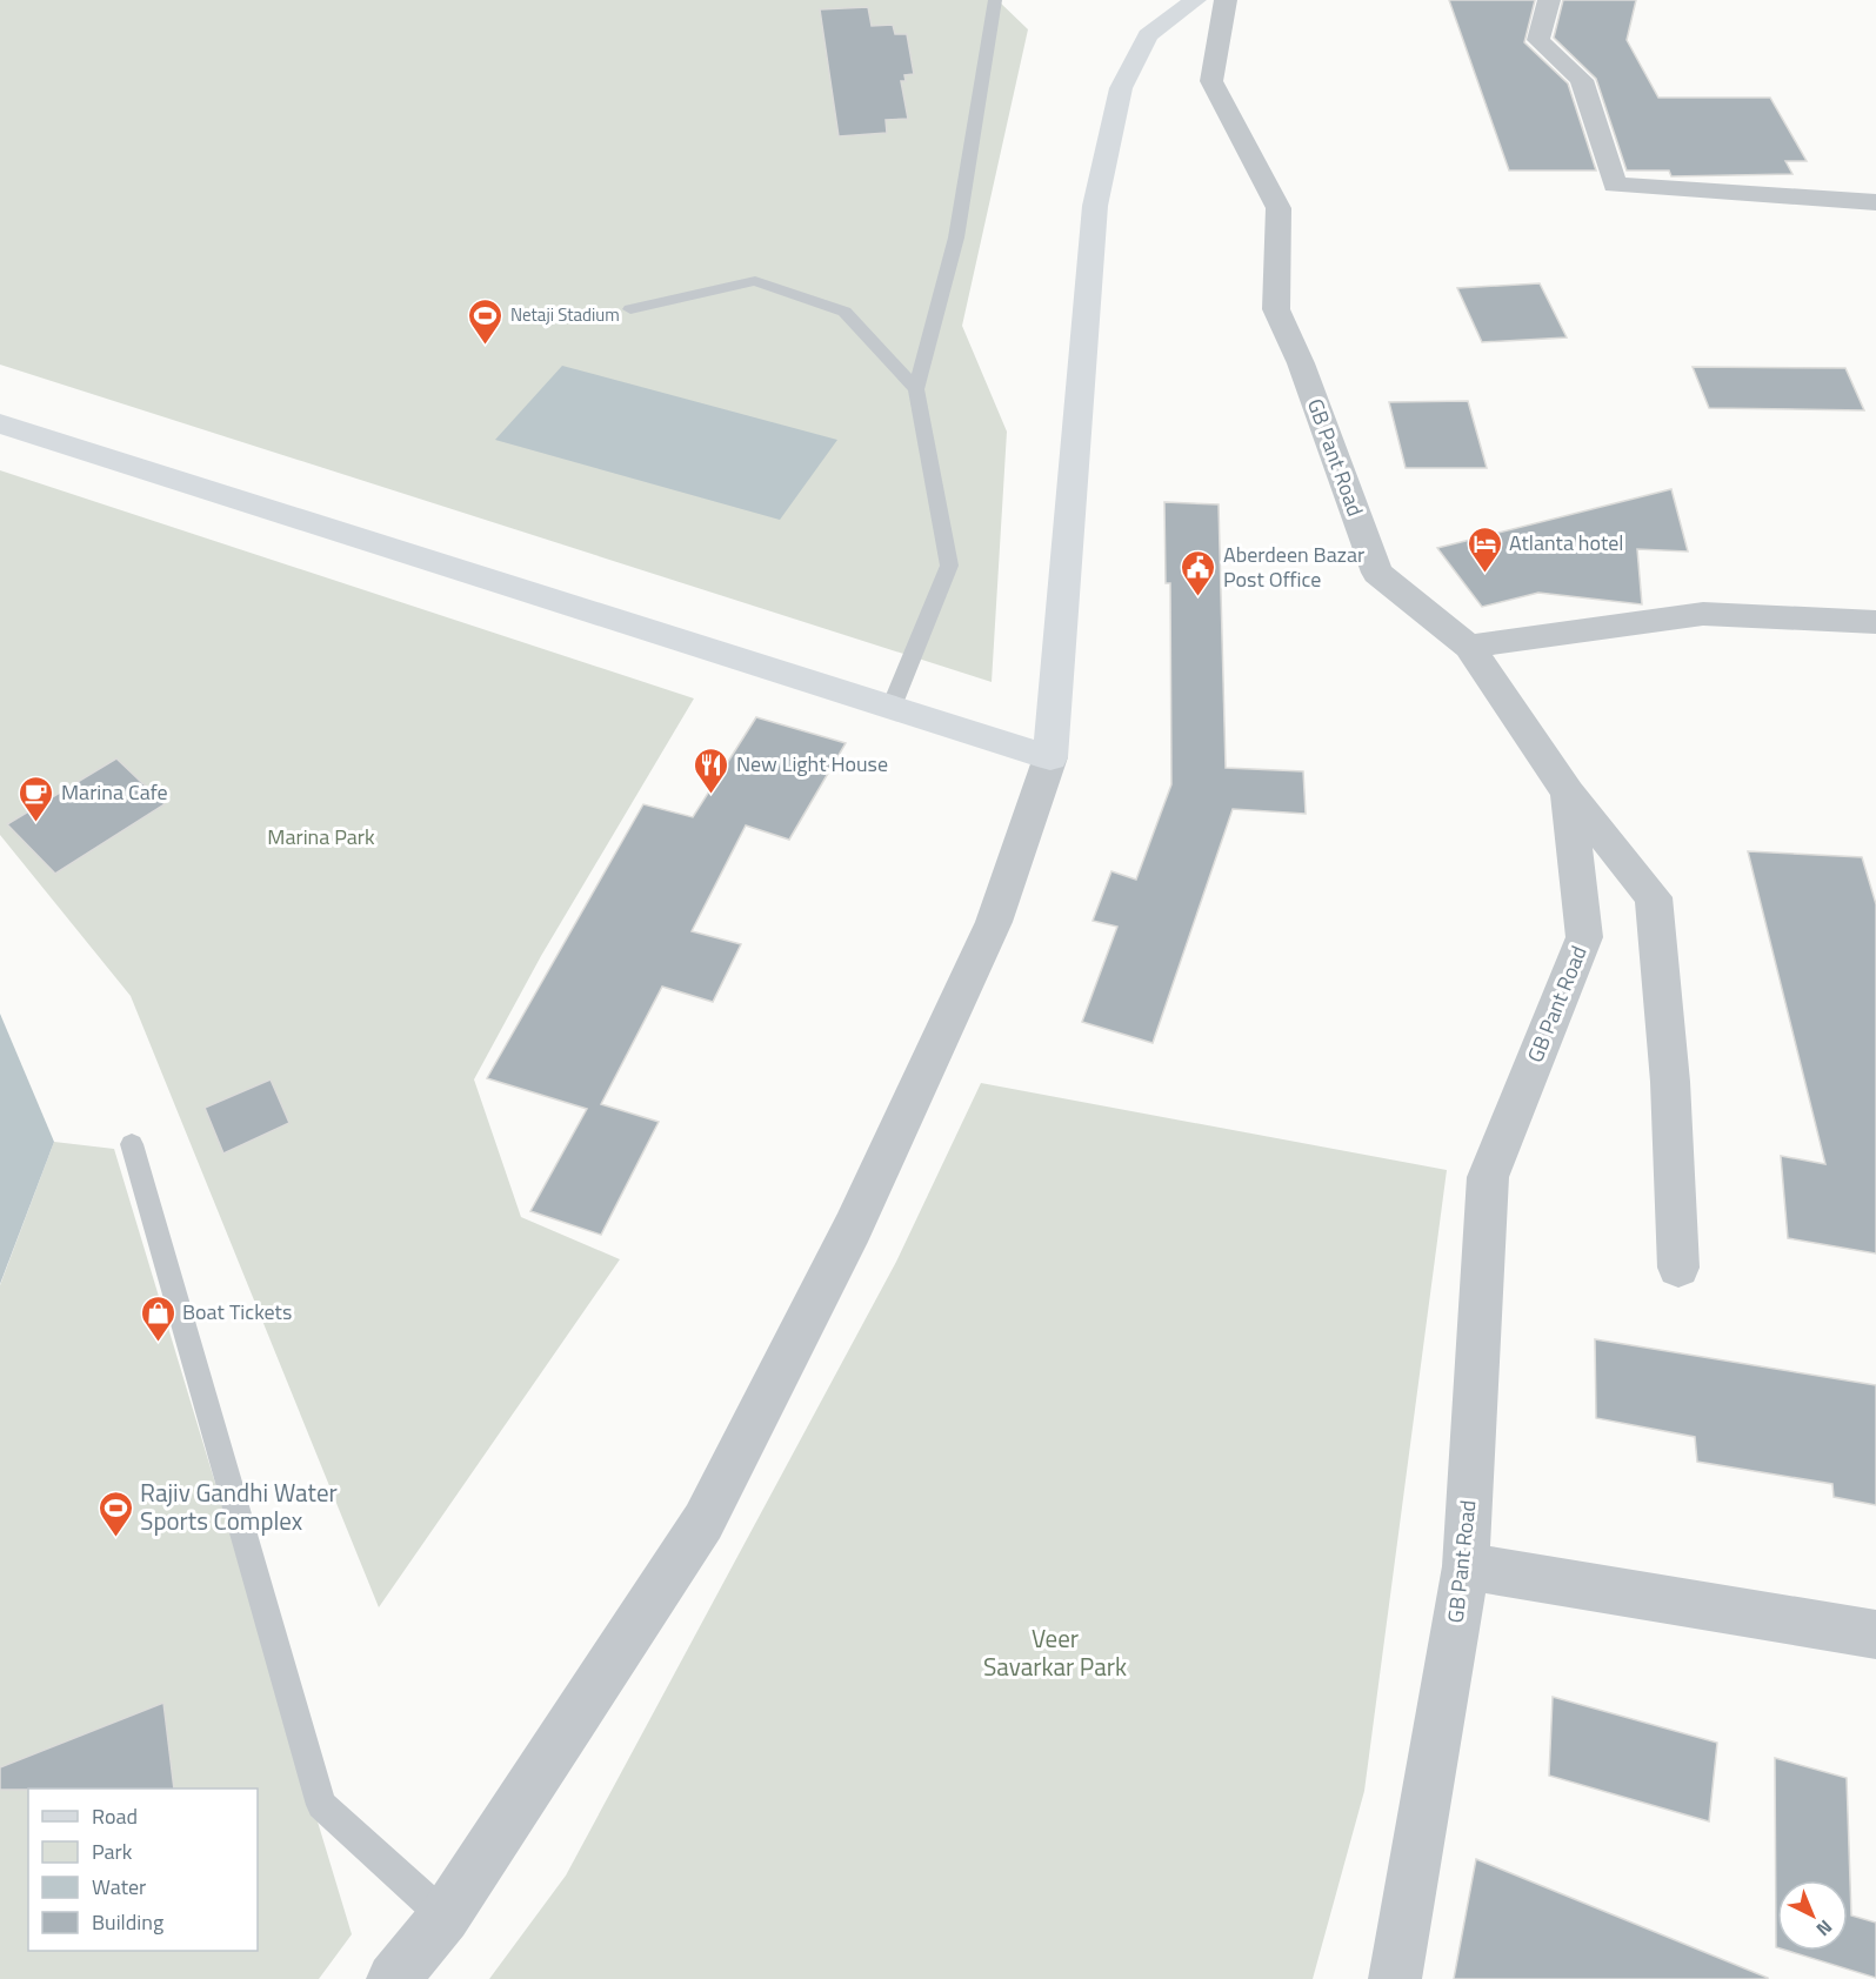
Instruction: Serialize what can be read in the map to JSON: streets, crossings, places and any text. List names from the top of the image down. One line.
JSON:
{"streets":{"street":["GB Pant Road"]},"parks":["Marina Park","Veer Savarkar Park"],"places":{"sports":["Netaji Stadium","Rajiv Gandhi Water Sports Complex"],"hotel":["Atlanta hotel"],"public building":["Aberdeen Bazar Post Office"],"restaurant":["New Light House"],"cafe":["Marina Cafe"],"shop":["Boat Tickets"]},"legend":["Road","Park","Water","Building"],"north":"bottom right"}
